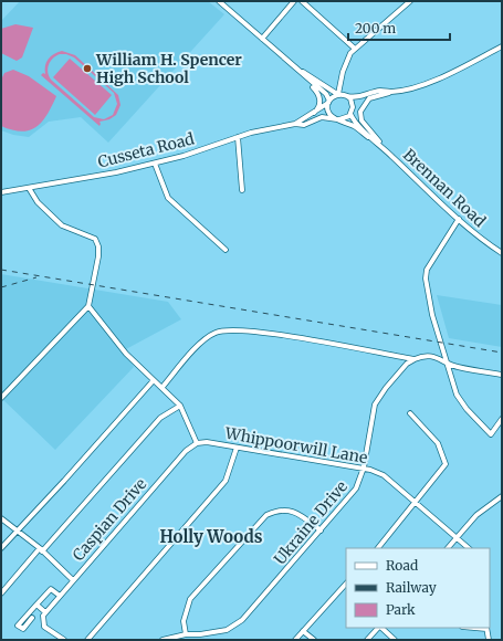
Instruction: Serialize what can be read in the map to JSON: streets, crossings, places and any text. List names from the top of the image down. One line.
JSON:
{"streets":{"street":["Cusseta Road","Brennan Road","Whippoorwill Lane","Caspian Drive","Ukraine Drive"]},"crossings":[["Cusseta Road","Brennan Road"],["Whippoorwill Lane","Caspian Drive"],["Whippoorwill Lane","Ukraine Drive"]],"districts":["Holly Woods"],"places":["William H. Spencer High School"],"legend":["Road","Railway","Park"],"scale_bar":"200 m"}
